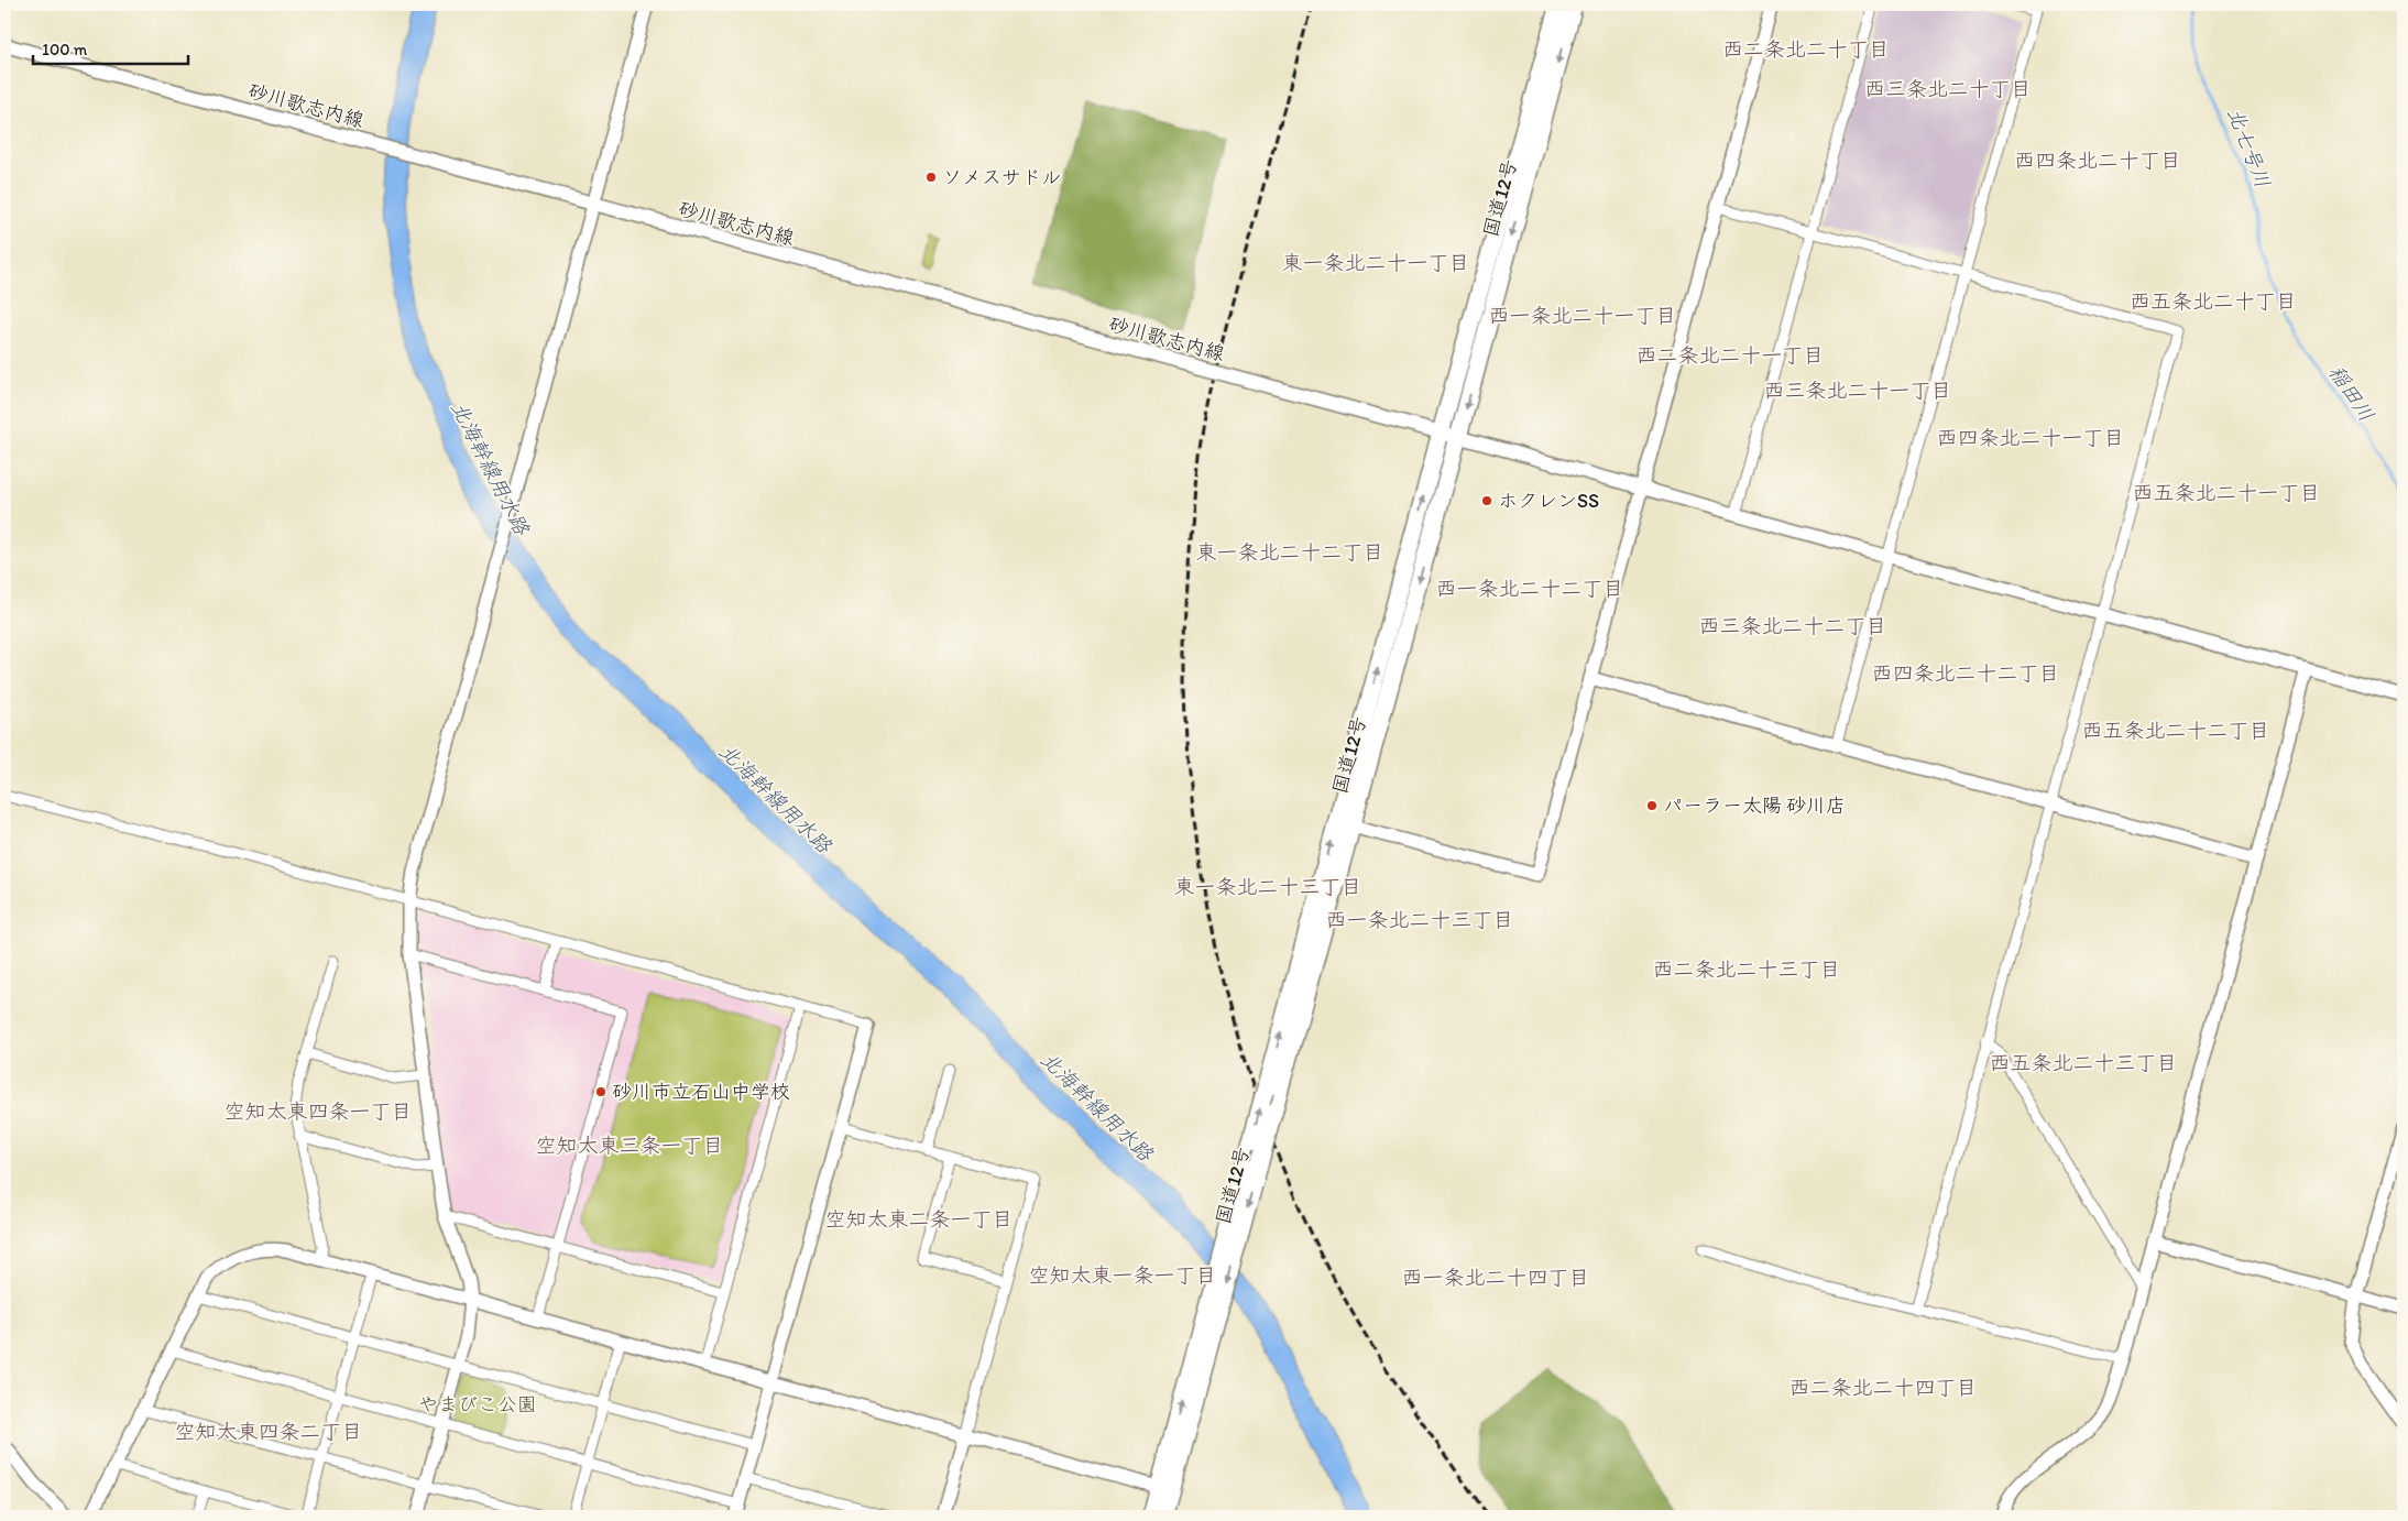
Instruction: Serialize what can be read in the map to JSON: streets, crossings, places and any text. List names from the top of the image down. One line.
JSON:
{"streets":{"highway":["国道12号"],"main road":["砂川歌志内線"]},"crossings":[["砂川歌志内線","国道12号"]],"districts":["西二条北二十丁目","西三条北二十丁目","西四条北二十丁目","東一条北二十一丁目","西五条北二十丁目","西一条北二十一丁目","西二条北二十一丁目","西三条北二十一丁目","西四条北二十一丁目","西五条北二十一丁目","東一条北二十二丁目","西一条北二十二丁目","西三条北二十二丁目","西四条北二十二丁目","西五条北二十二丁目","東一条北二十三丁目","西一条北二十三丁目","西二条北二十三丁目","西五条北二十三丁目","空知太東四条一丁目","空知太東三条一丁目","空知太東二条一丁目","空知太東一条一丁目","西一条北二十四丁目","西二条北二十四丁目","空知太東四条二丁目"],"water":["北七号川","稲田川","北海幹線用水路"],"parks":["やまびこ公園"],"places":["ソメスサドル","ホクレンSS","パーラー太陽 砂川店","砂川市立石山中学校"],"scale_bar":"100 m"}
